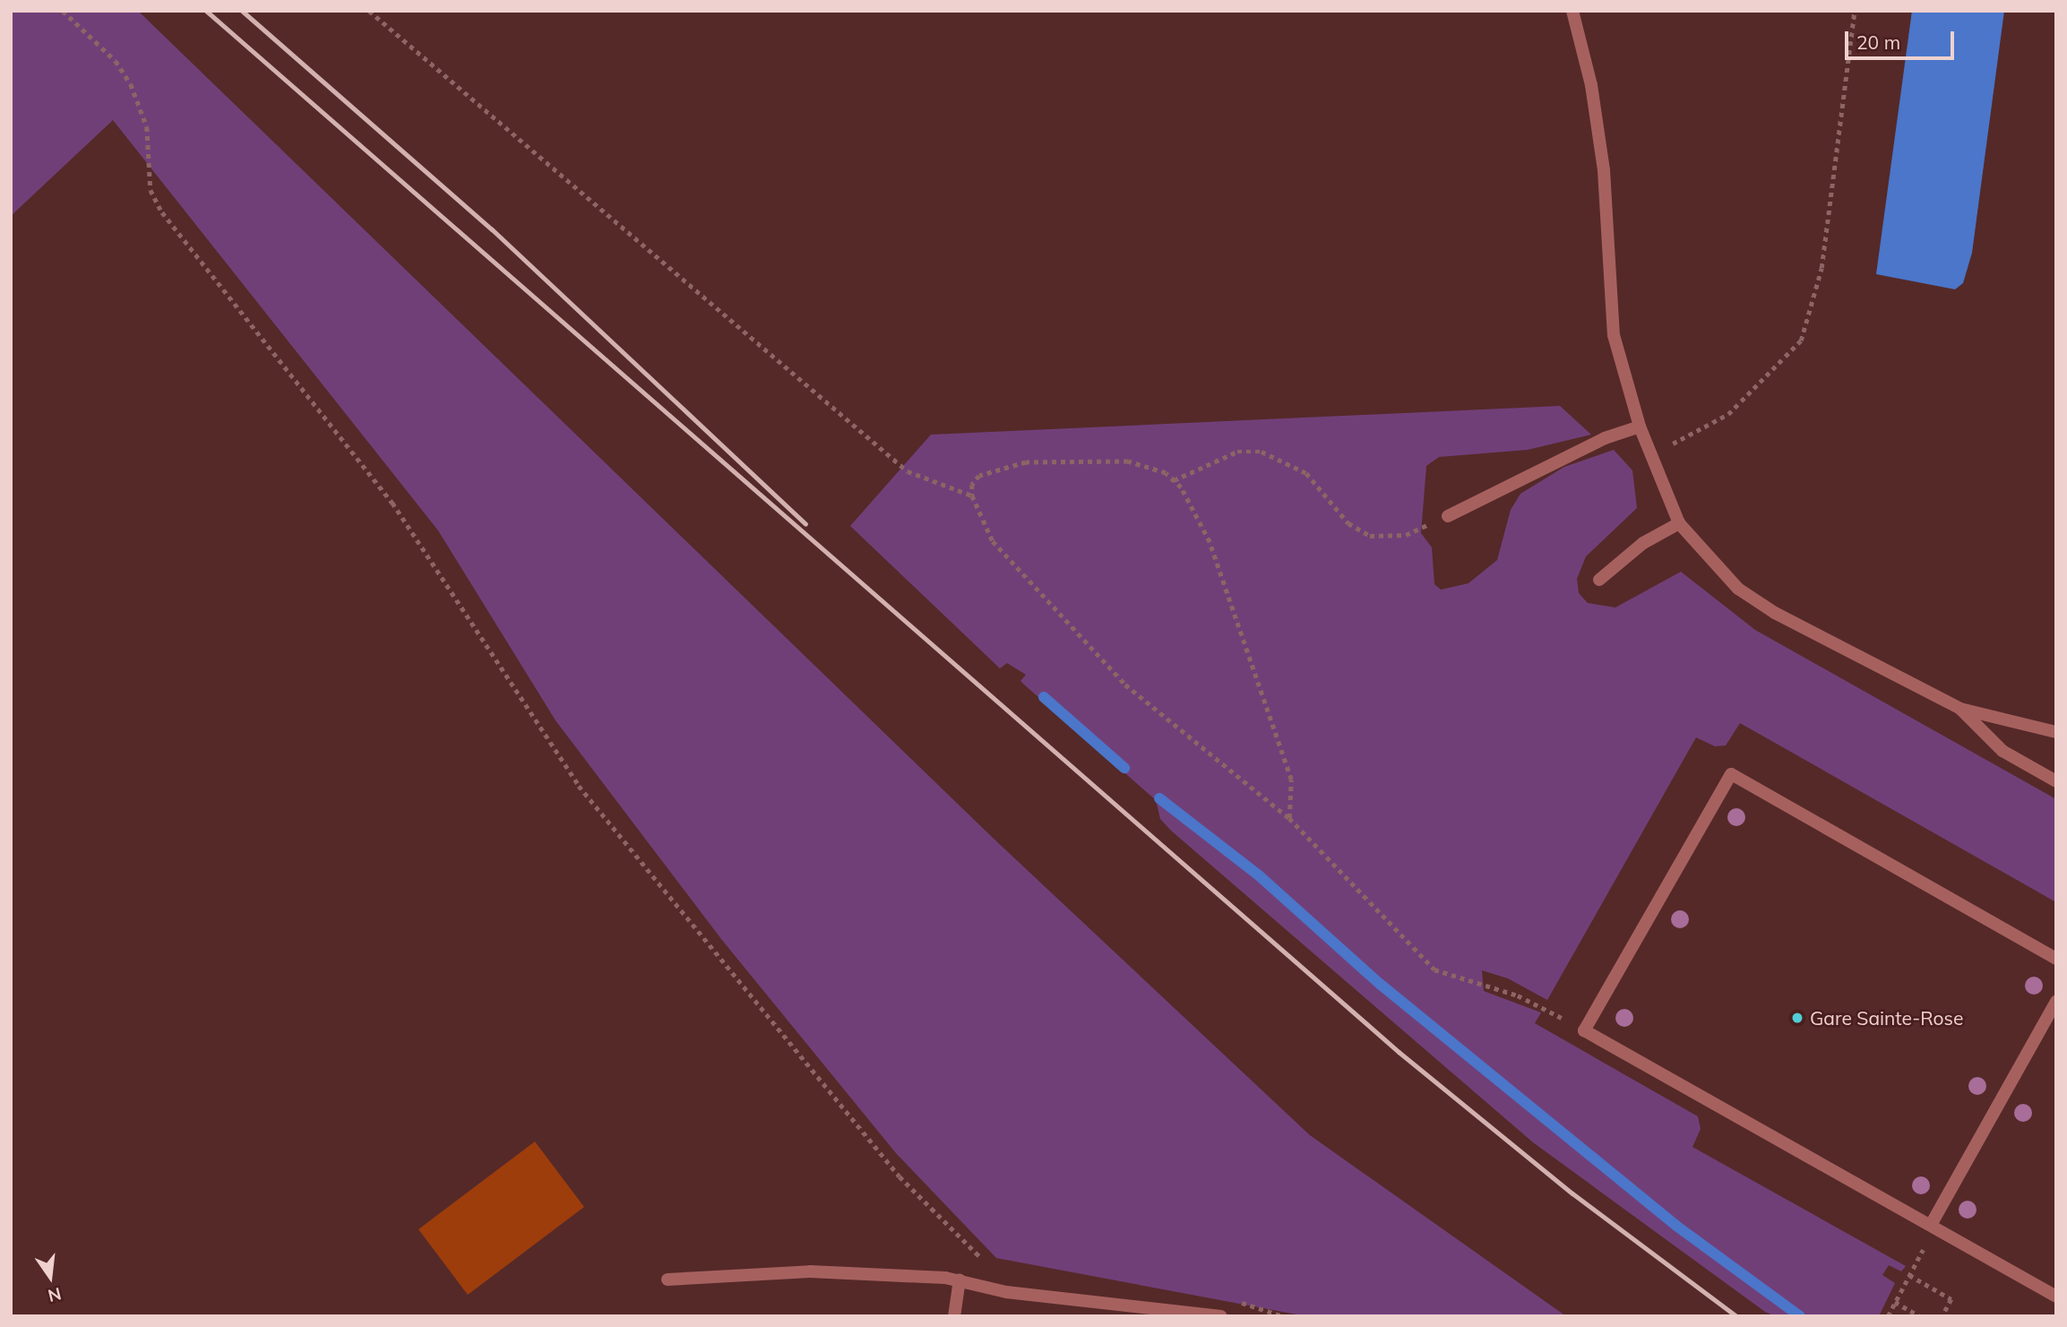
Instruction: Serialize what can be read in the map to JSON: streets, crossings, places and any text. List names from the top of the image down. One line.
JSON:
{"places":["Gare Sainte-Rose"],"scale_bar":"20 m","north":"bottom"}
